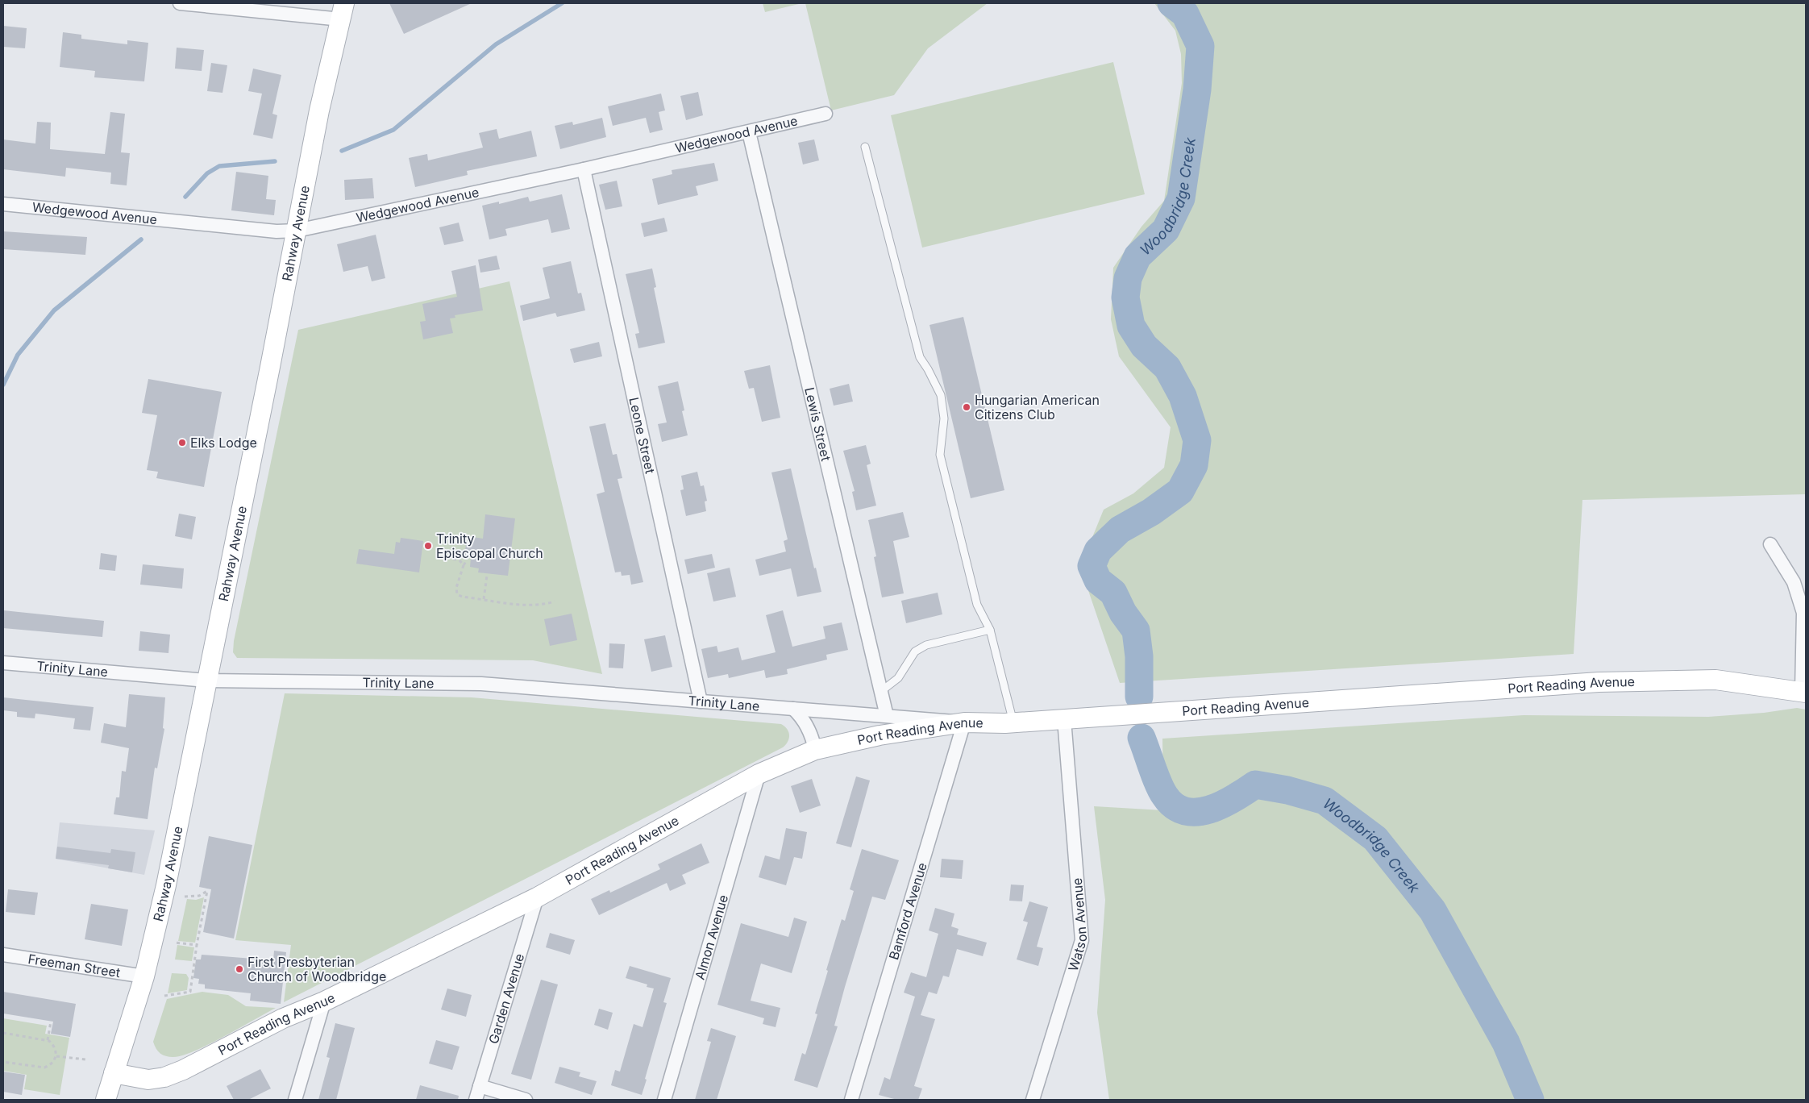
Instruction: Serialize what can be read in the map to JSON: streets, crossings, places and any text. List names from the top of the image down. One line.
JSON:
{"streets":{"main road":["Rahway Avenue","Port Reading Avenue"],"street":["Wedgewood Avenue","Lewis Street","Leone Street","Trinity Lane","Bamford Avenue","Watson Avenue","Almon Avenue","Freeman Street","Garden Avenue"]},"crossings":[["Wedgewood Avenue","Rahway Avenue"],["Wedgewood Avenue","Lewis Street"],["Wedgewood Avenue","Leone Street"],["Rahway Avenue","Trinity Lane"],["Rahway Avenue","Port Reading Avenue"],["Rahway Avenue","Freeman Street"],["Lewis Street","Trinity Lane"],["Leone Street","Trinity Lane"],["Trinity Lane","Port Reading Avenue"],["Trinity Lane","Bamford Avenue"],["Port Reading Avenue","Bamford Avenue"],["Port Reading Avenue","Watson Avenue"],["Port Reading Avenue","Almon Avenue"],["Port Reading Avenue","Garden Avenue"]],"water":["Woodbridge Creek"],"places":["Hungarian American Citizens Club","Elks Lodge","Trinity Episcopal Church","First Presbyterian Church of Woodbridge"]}
